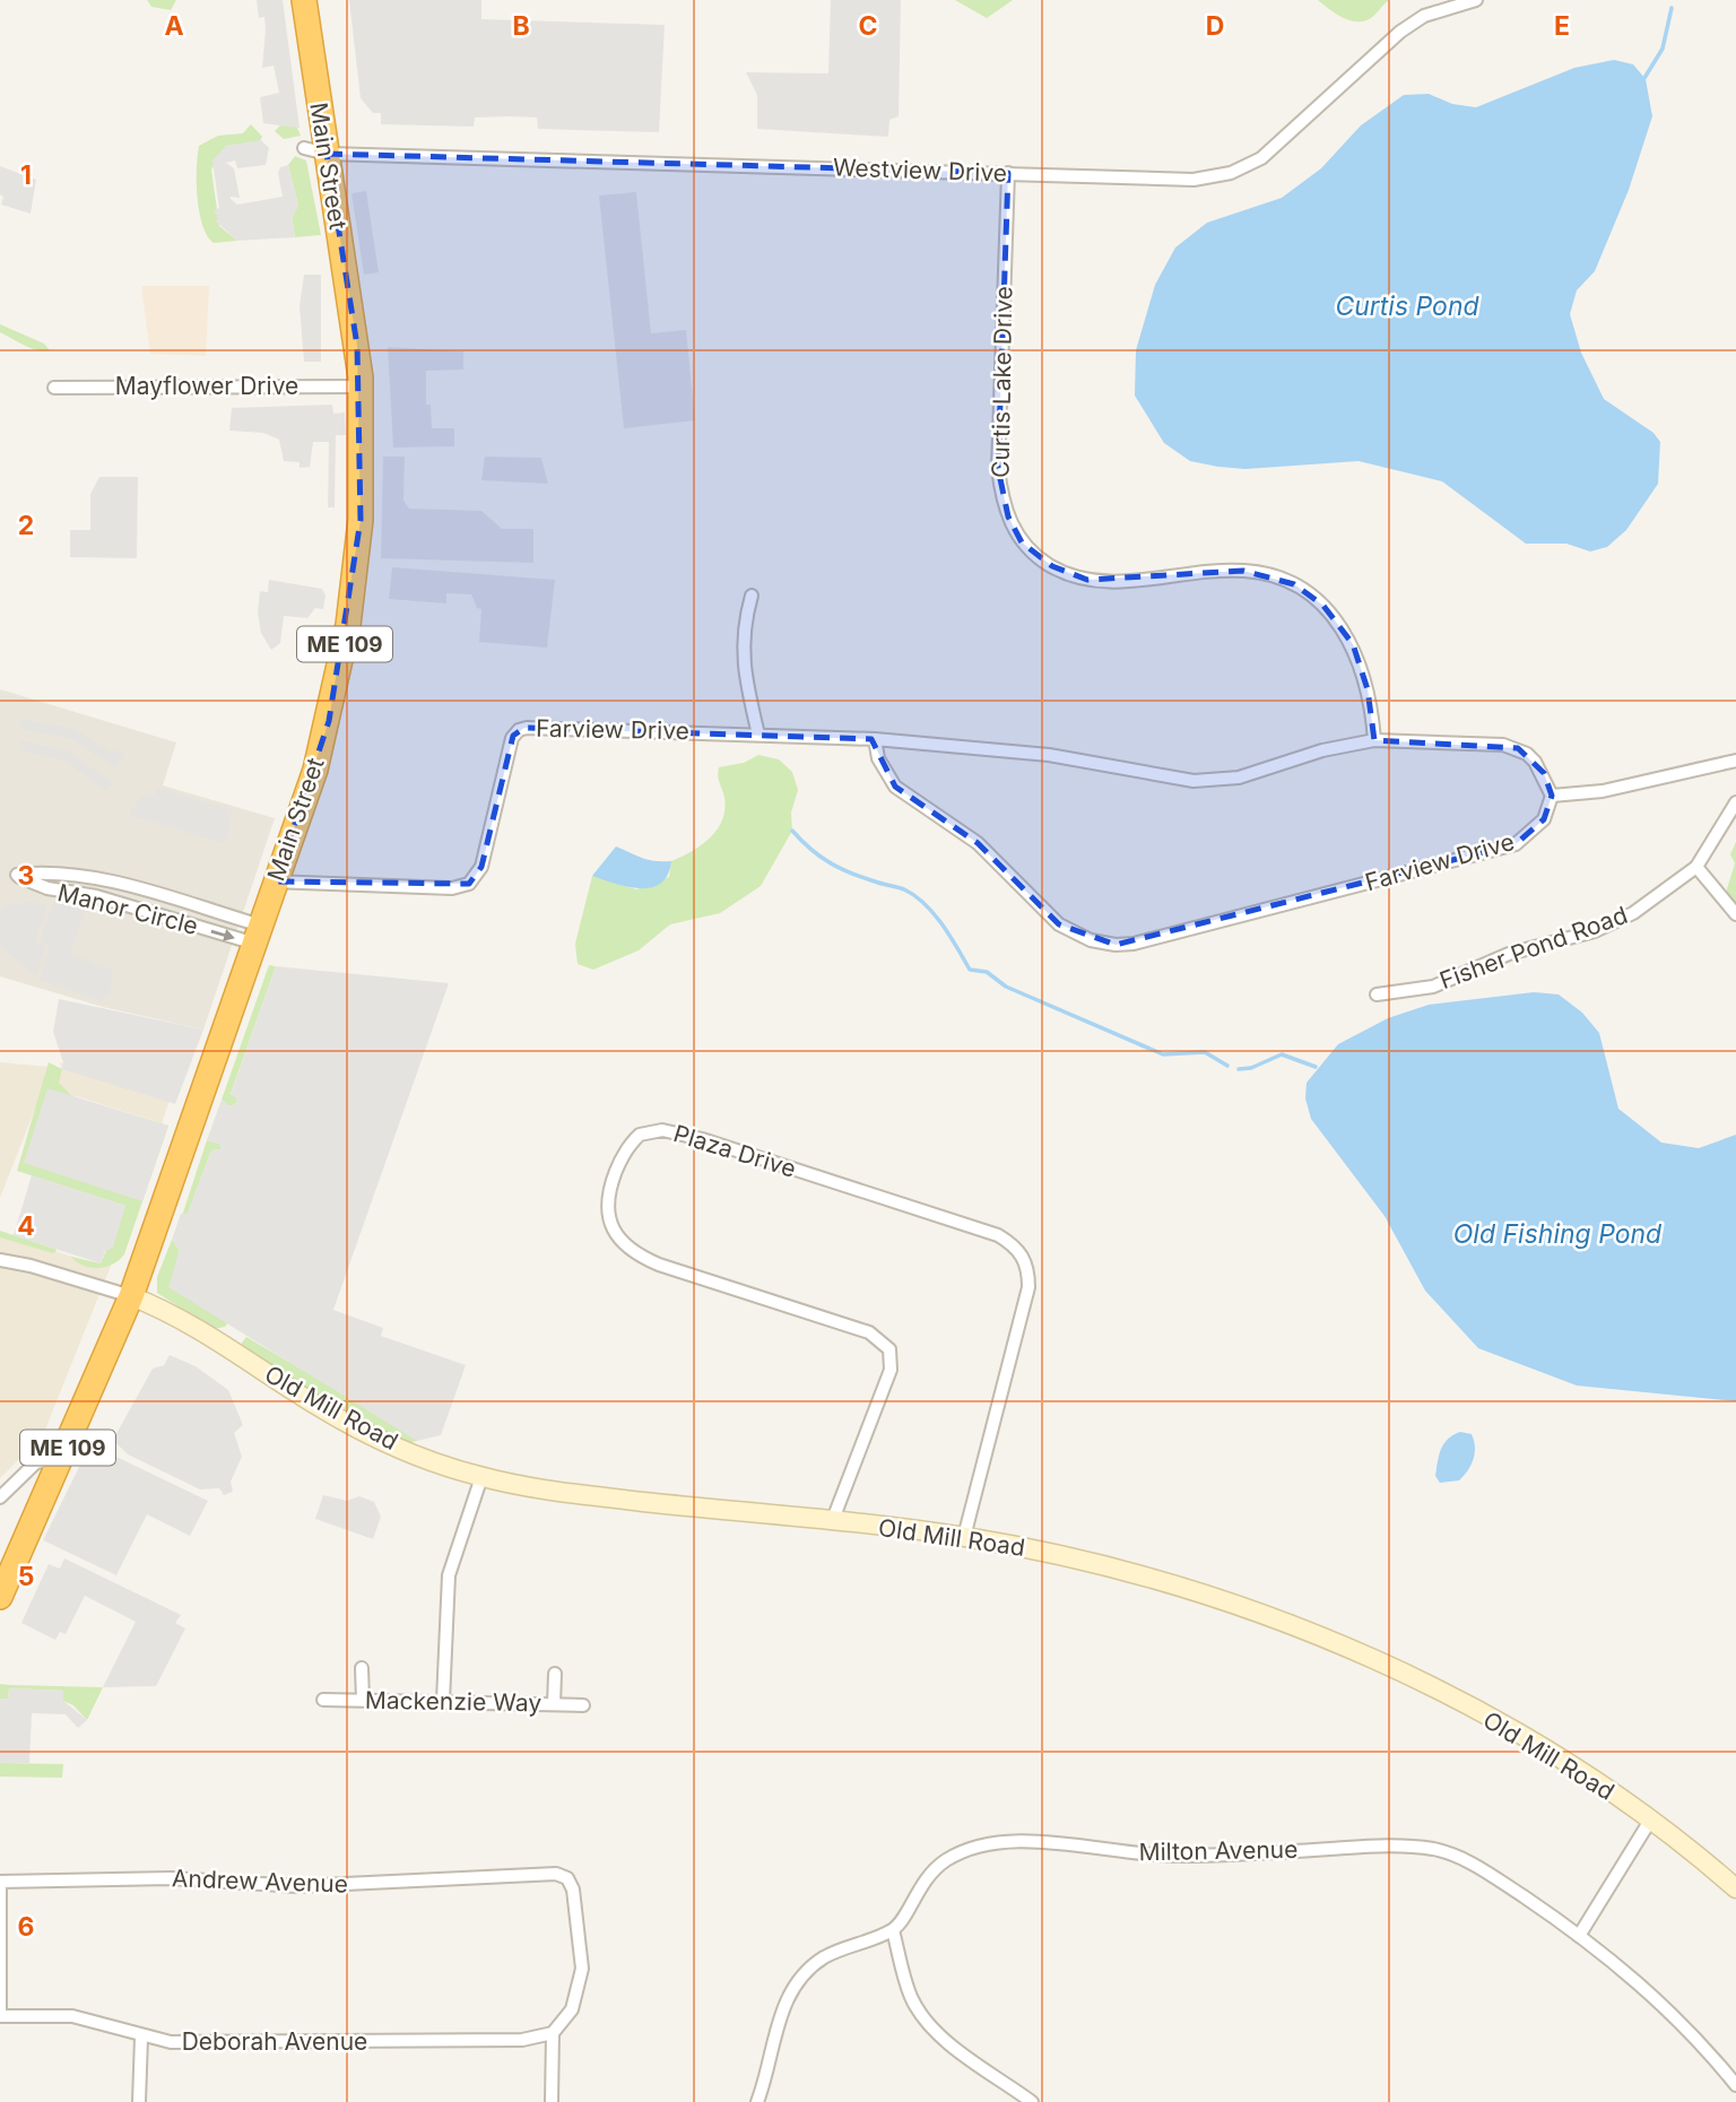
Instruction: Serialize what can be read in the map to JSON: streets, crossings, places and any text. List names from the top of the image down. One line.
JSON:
{"streets":{"highway":["Main Street","ME 109"],"street":["Westview Drive","Curtis Lake Drive","Mayflower Drive","Farview Drive","Manor Circle","Fisher Pond Road","Plaza Drive","Old Mill Road","Mackenzie Way","Milton Avenue","Andrew Avenue","Deborah Avenue"]},"crossings":[["Main Street","Westview Drive"],["Main Street","Mayflower Drive"],["Main Street","Farview Drive"],["Main Street","Manor Circle"],["Main Street","Old Mill Road"],["Westview Drive","Curtis Lake Drive"],["Curtis Lake Drive","Farview Drive"],["Plaza Drive","Old Mill Road"],["Andrew Avenue","Deborah Avenue"]],"water":["Curtis Pond","Old Fishing Pond"],"grid":{"columns":["A","B","C","D","E"],"rows":["1","2","3","4","5","6"]}}
